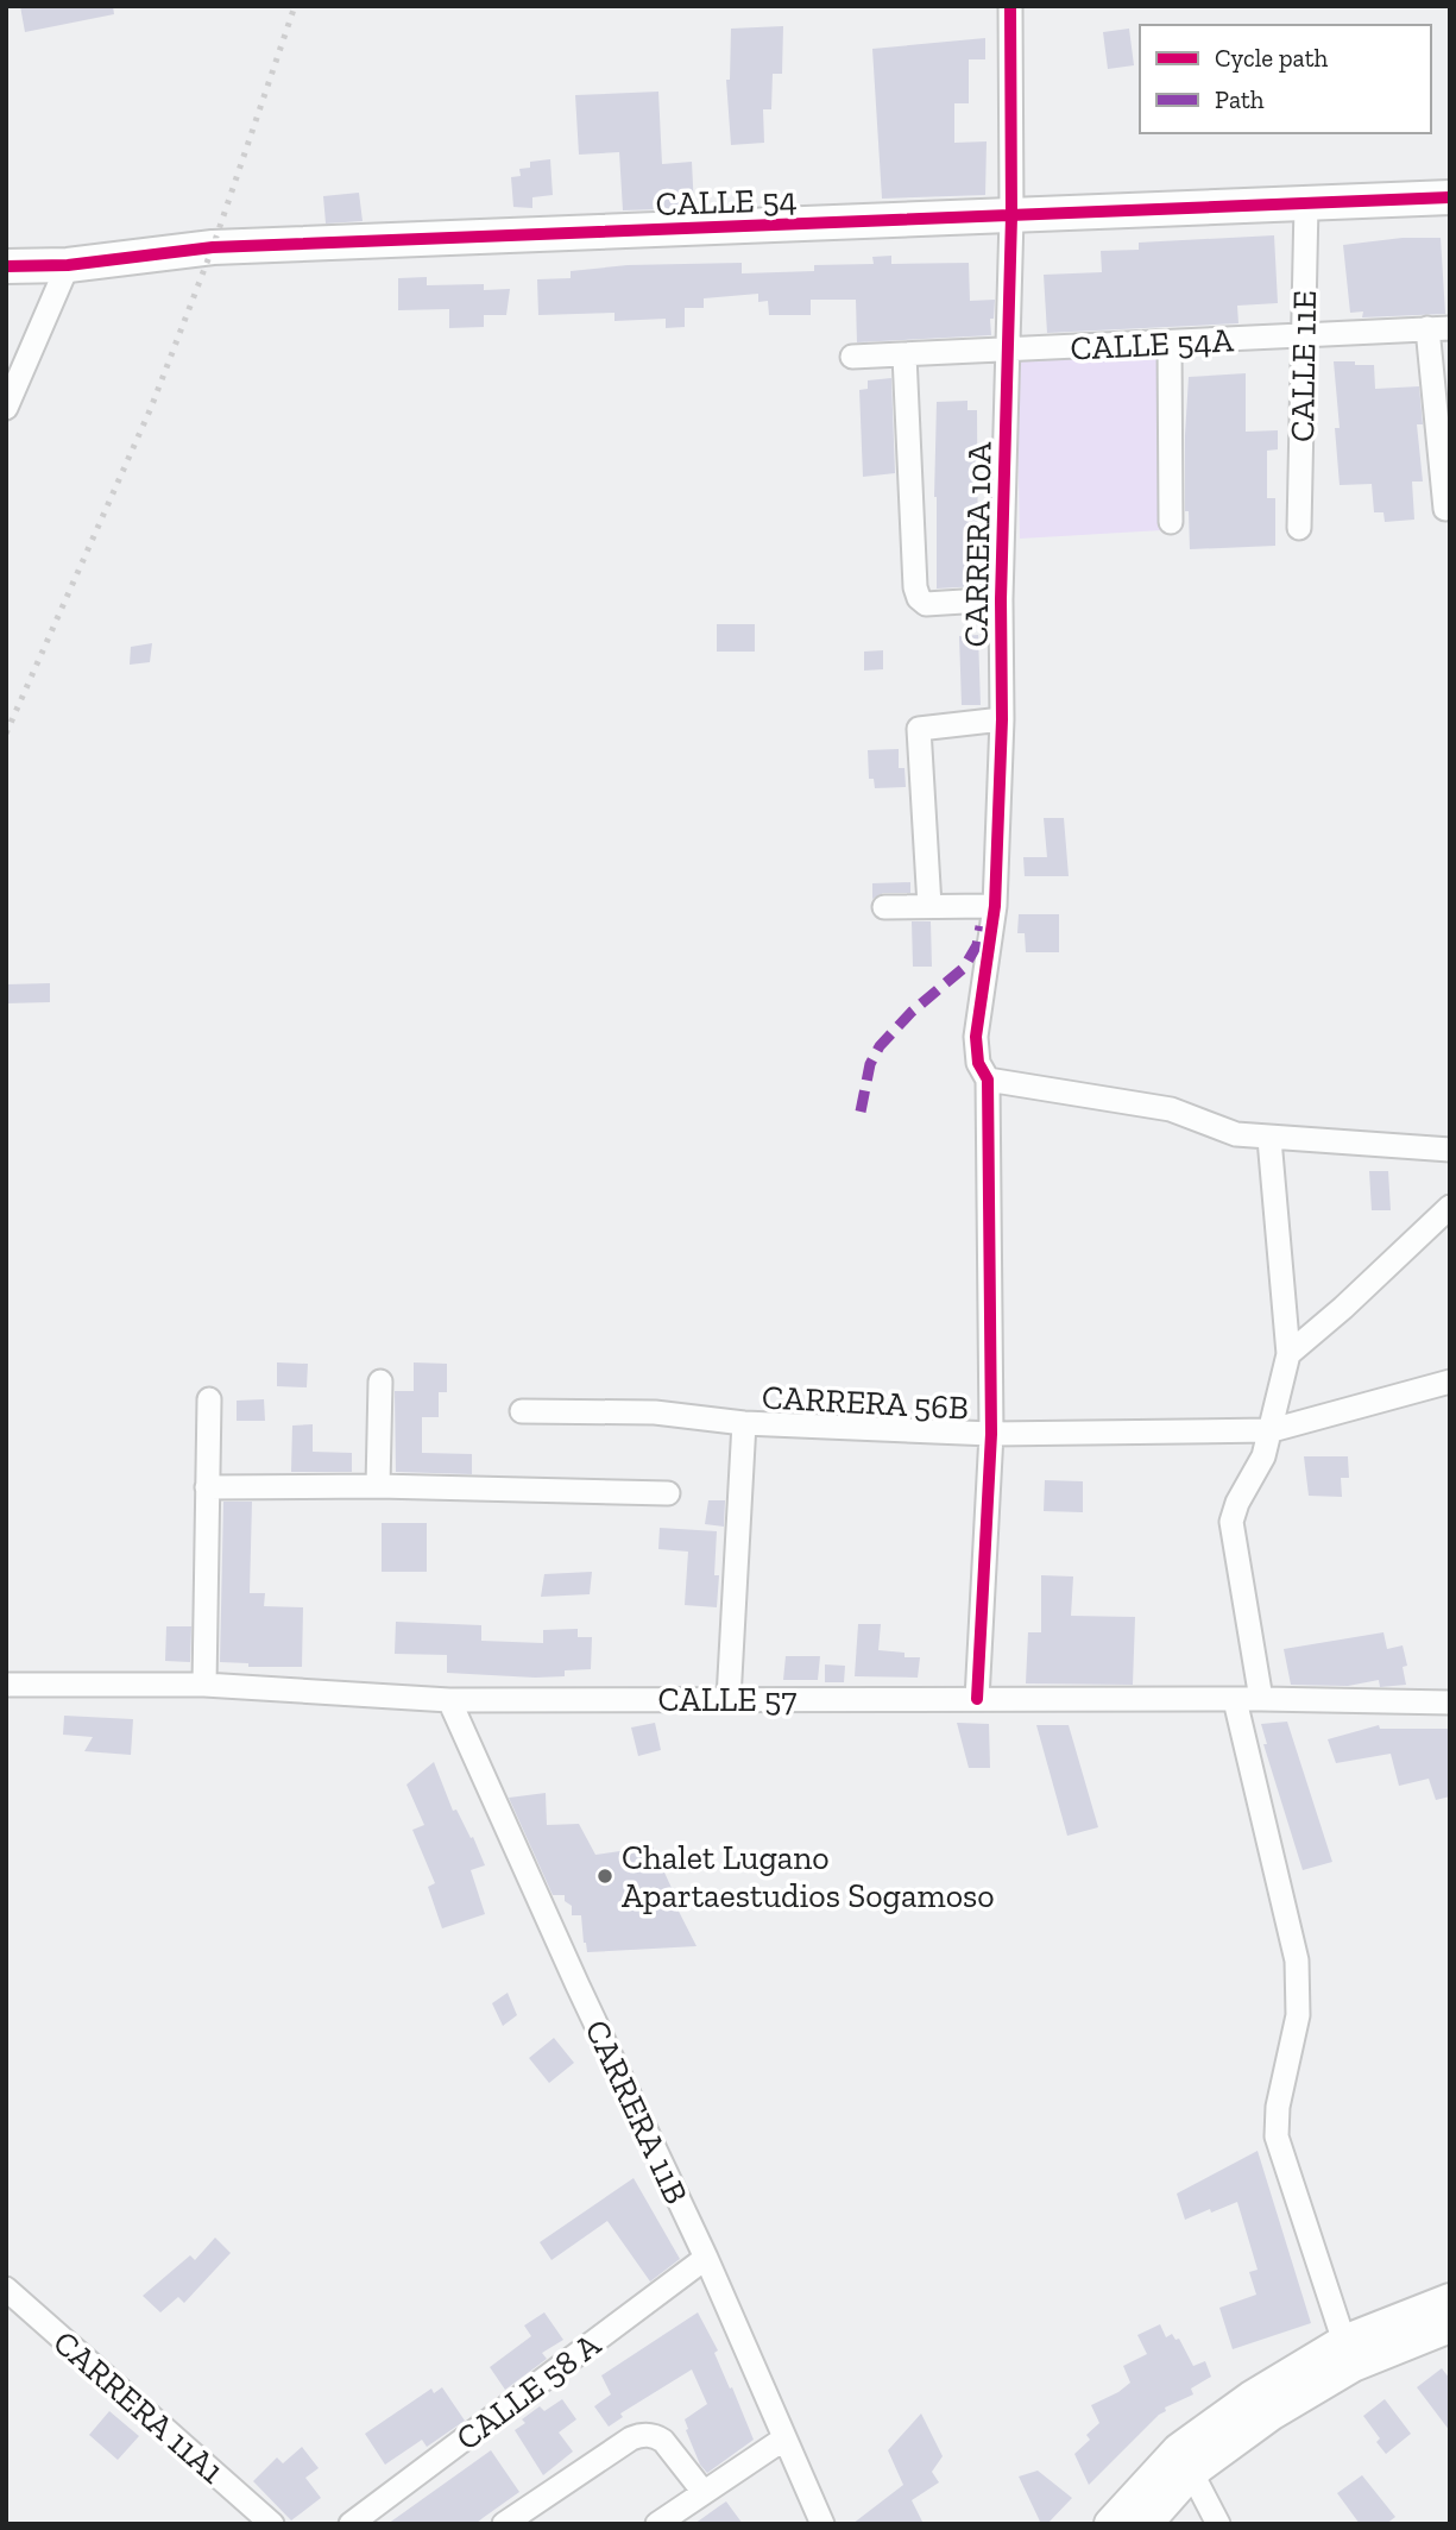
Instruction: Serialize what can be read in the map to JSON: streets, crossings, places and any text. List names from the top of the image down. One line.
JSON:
{"streets":{"street":["CALLE 54","CALLE 54A","CALLE 11E","CARRERA 10A","CARRERA 56B","CALLE 57","CARRERA 11B","CALLE 58 A","CARRERA 11A1"]},"crossings":[["CALLE 54","CALLE 11E"],["CALLE 54","CARRERA 10A"],["CALLE 54A","CALLE 11E"],["CALLE 54A","CARRERA 10A"],["CARRERA 10A","CARRERA 56B"],["CARRERA 10A","CALLE 57"],["CALLE 57","CARRERA 11B"],["CARRERA 11B","CALLE 58 A"]],"places":["Chalet Lugano Apartaestudios Sogamoso"],"legend":["Cycle path","Path"]}
